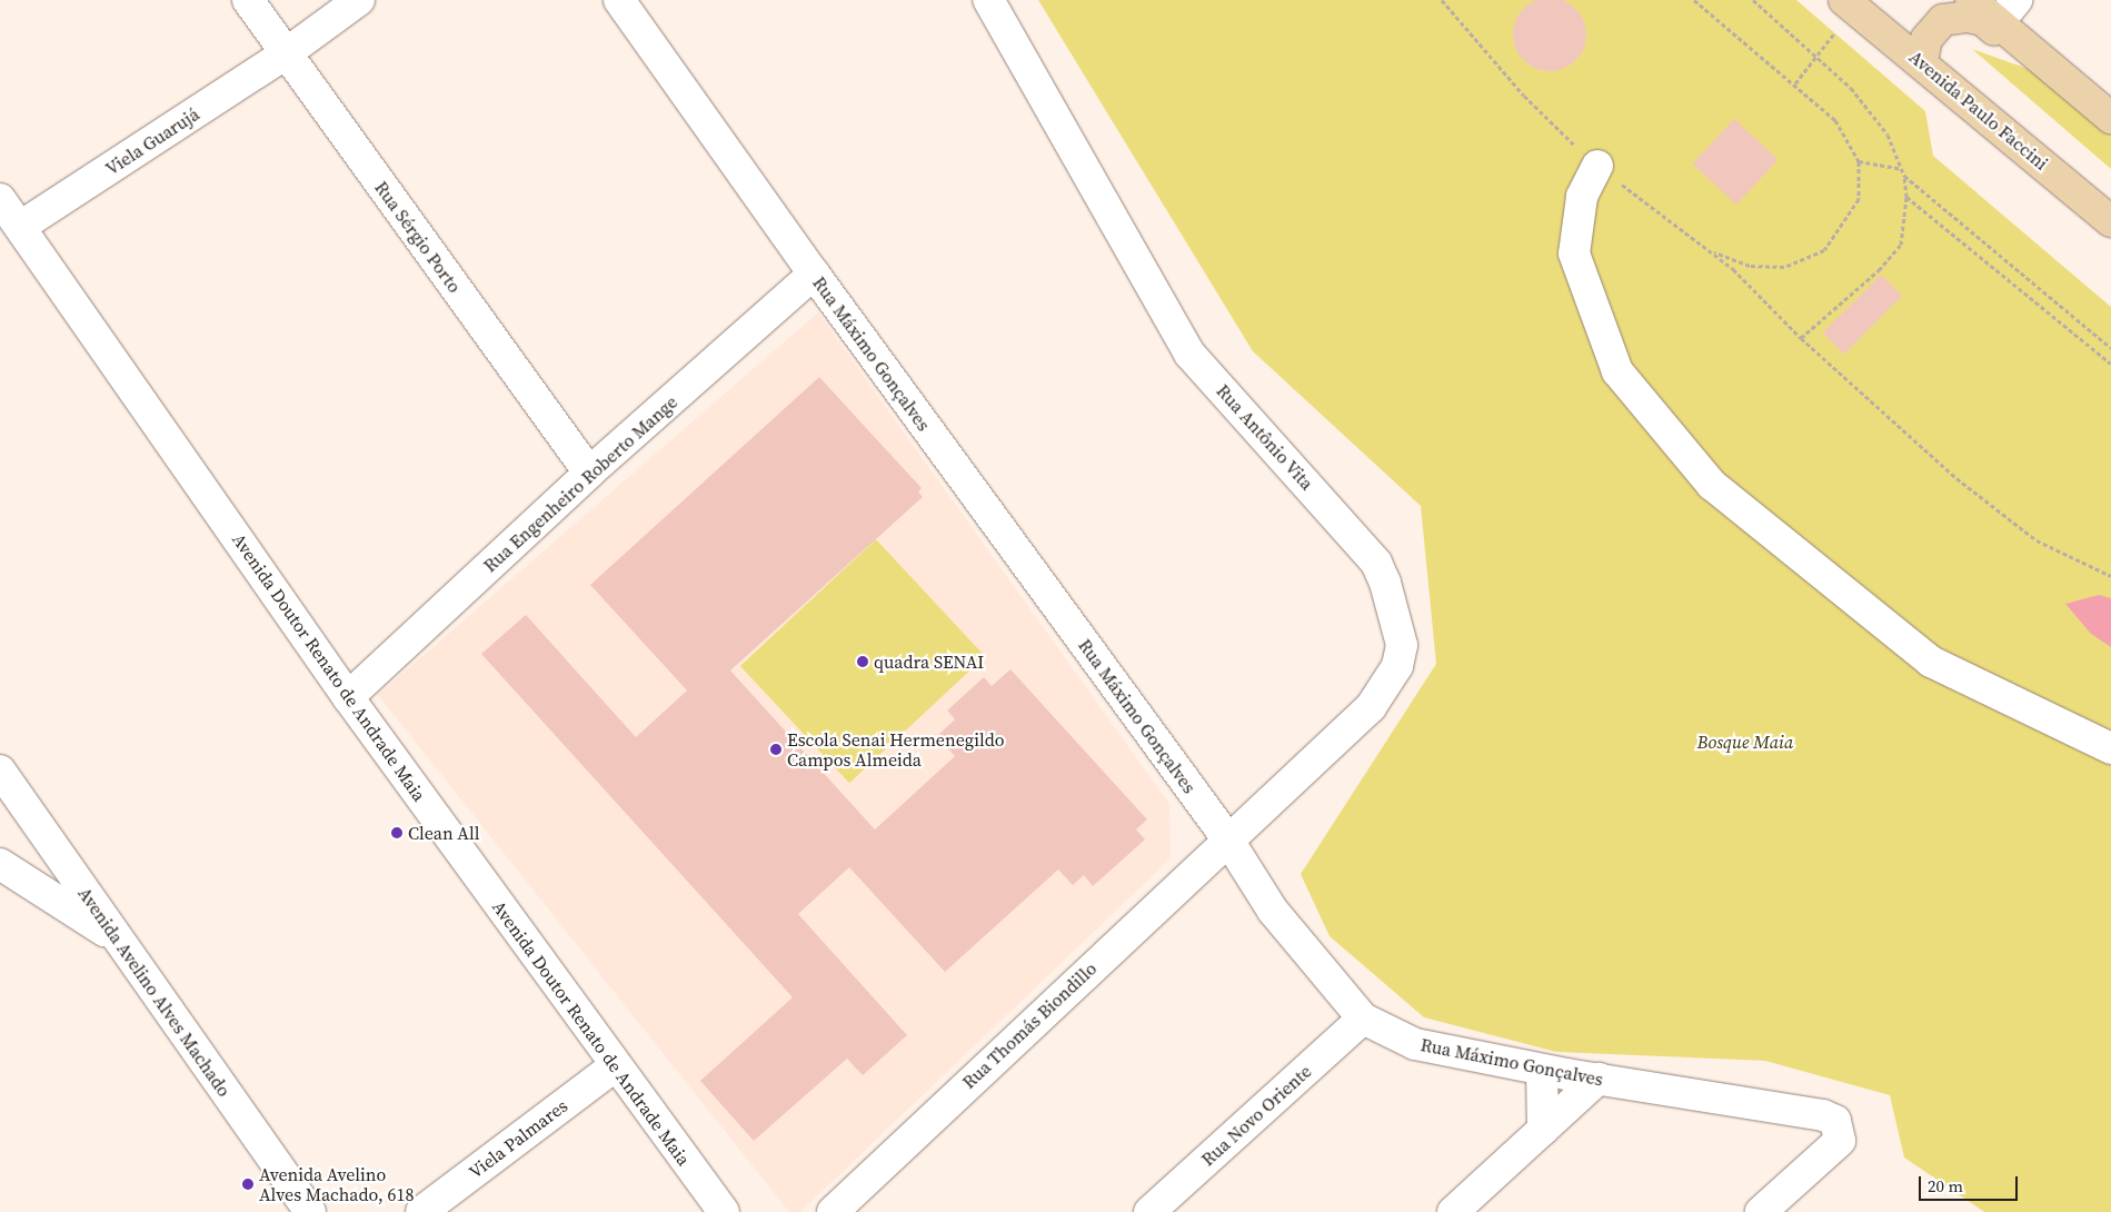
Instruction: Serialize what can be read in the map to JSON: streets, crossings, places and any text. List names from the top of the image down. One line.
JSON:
{"streets":{"main road":["Avenida Paulo Faccini"],"street":["Viela Guarujá","Rua Sérgio Porto","Rua Máximo Gonçalves","Rua Antônio Vita","Rua Engenheiro Roberto Mange","Avenida Doutor Renato de Andrade Maia","Avenida Avelino Alves Machado","Rua Thomás Biondillo","Rua Novo Oriente","Viela Palmares"]},"crossings":[["Viela Guarujá","Rua Sérgio Porto"],["Viela Guarujá","Avenida Doutor Renato de Andrade Maia"],["Rua Sérgio Porto","Rua Engenheiro Roberto Mange"],["Rua Máximo Gonçalves","Rua Antônio Vita"],["Rua Máximo Gonçalves","Rua Engenheiro Roberto Mange"],["Rua Máximo Gonçalves","Rua Thomás Biondillo"],["Rua Máximo Gonçalves","Rua Novo Oriente"],["Rua Antônio Vita","Rua Thomás Biondillo"],["Rua Engenheiro Roberto Mange","Avenida Doutor Renato de Andrade Maia"],["Avenida Doutor Renato de Andrade Maia","Viela Palmares"]],"parks":["Bosque Maia"],"places":["quadra SENAI","Escola Senai Hermenegildo Campos Almeida","Clean All","Avenida Avelino Alves Machado, 618"],"scale_bar":"20 m"}
